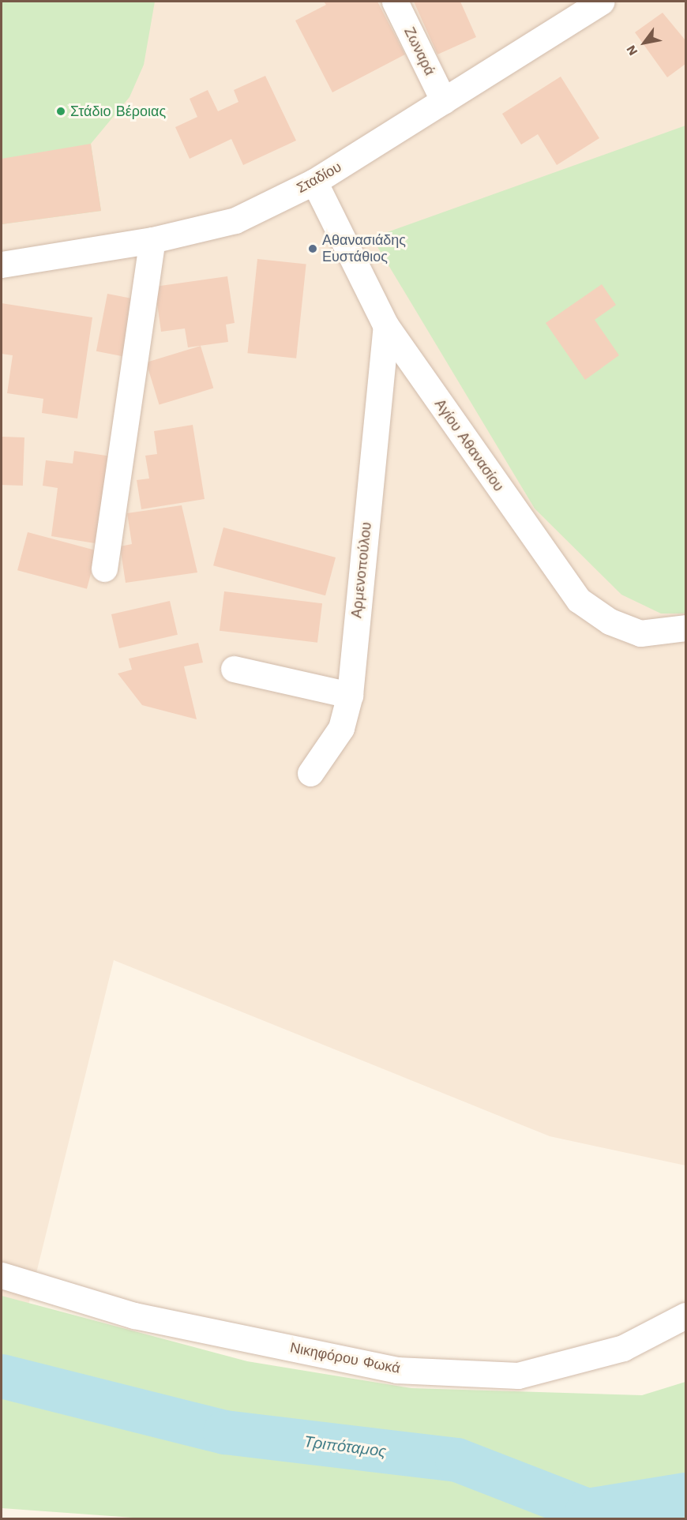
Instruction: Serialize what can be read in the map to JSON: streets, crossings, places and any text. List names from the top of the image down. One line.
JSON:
{"streets":{"street":["Ζωναρά","Σταδίου","Αγίου Αθανασίου","Αρμενοπούλου","Νικηφόρου Φωκά"]},"crossings":[["Ζωναρά","Σταδίου"],["Σταδίου","Αγίου Αθανασίου"],["Αγίου Αθανασίου","Αρμενοπούλου"]],"water":["Τριπόταμος"],"places":["Στάδιο Βέροιας","Αθανασιάδης Ευστάθιος"],"north":"bottom left"}
